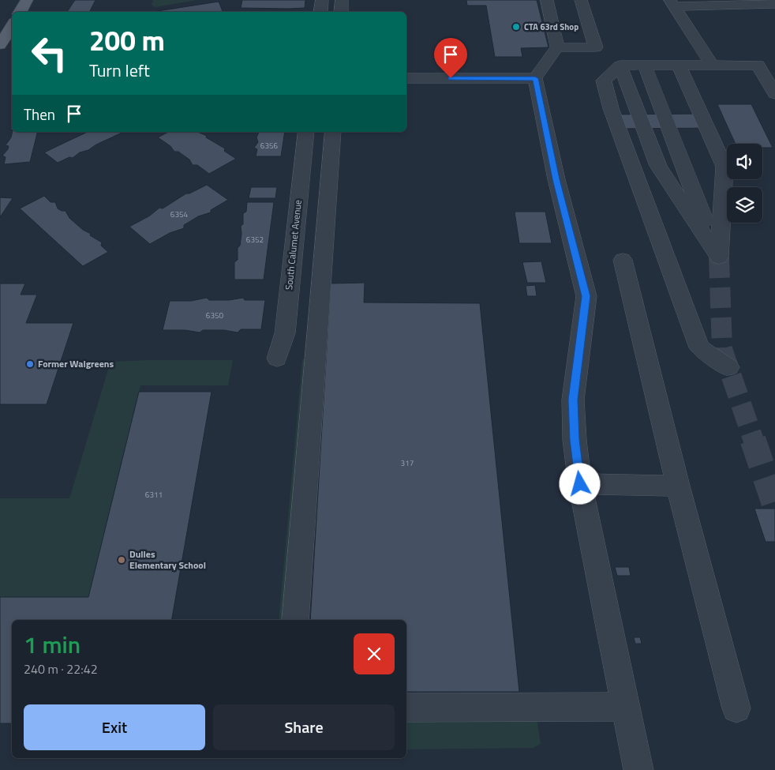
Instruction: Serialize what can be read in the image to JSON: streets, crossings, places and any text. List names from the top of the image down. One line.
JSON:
{"streets":{"lane":["South Calumet Avenue"]},"places":["CTA 63rd Shop","Former Walgreens","Dulles Elementary School"],"house_numbers":["6356","6354","6352","6350","317","6311"],"page":{"turn":["200 m","Turn left"],"then":"Then","heading":["1 min","240 m · 22:42"],"buttons":["Exit","Share"]}}
